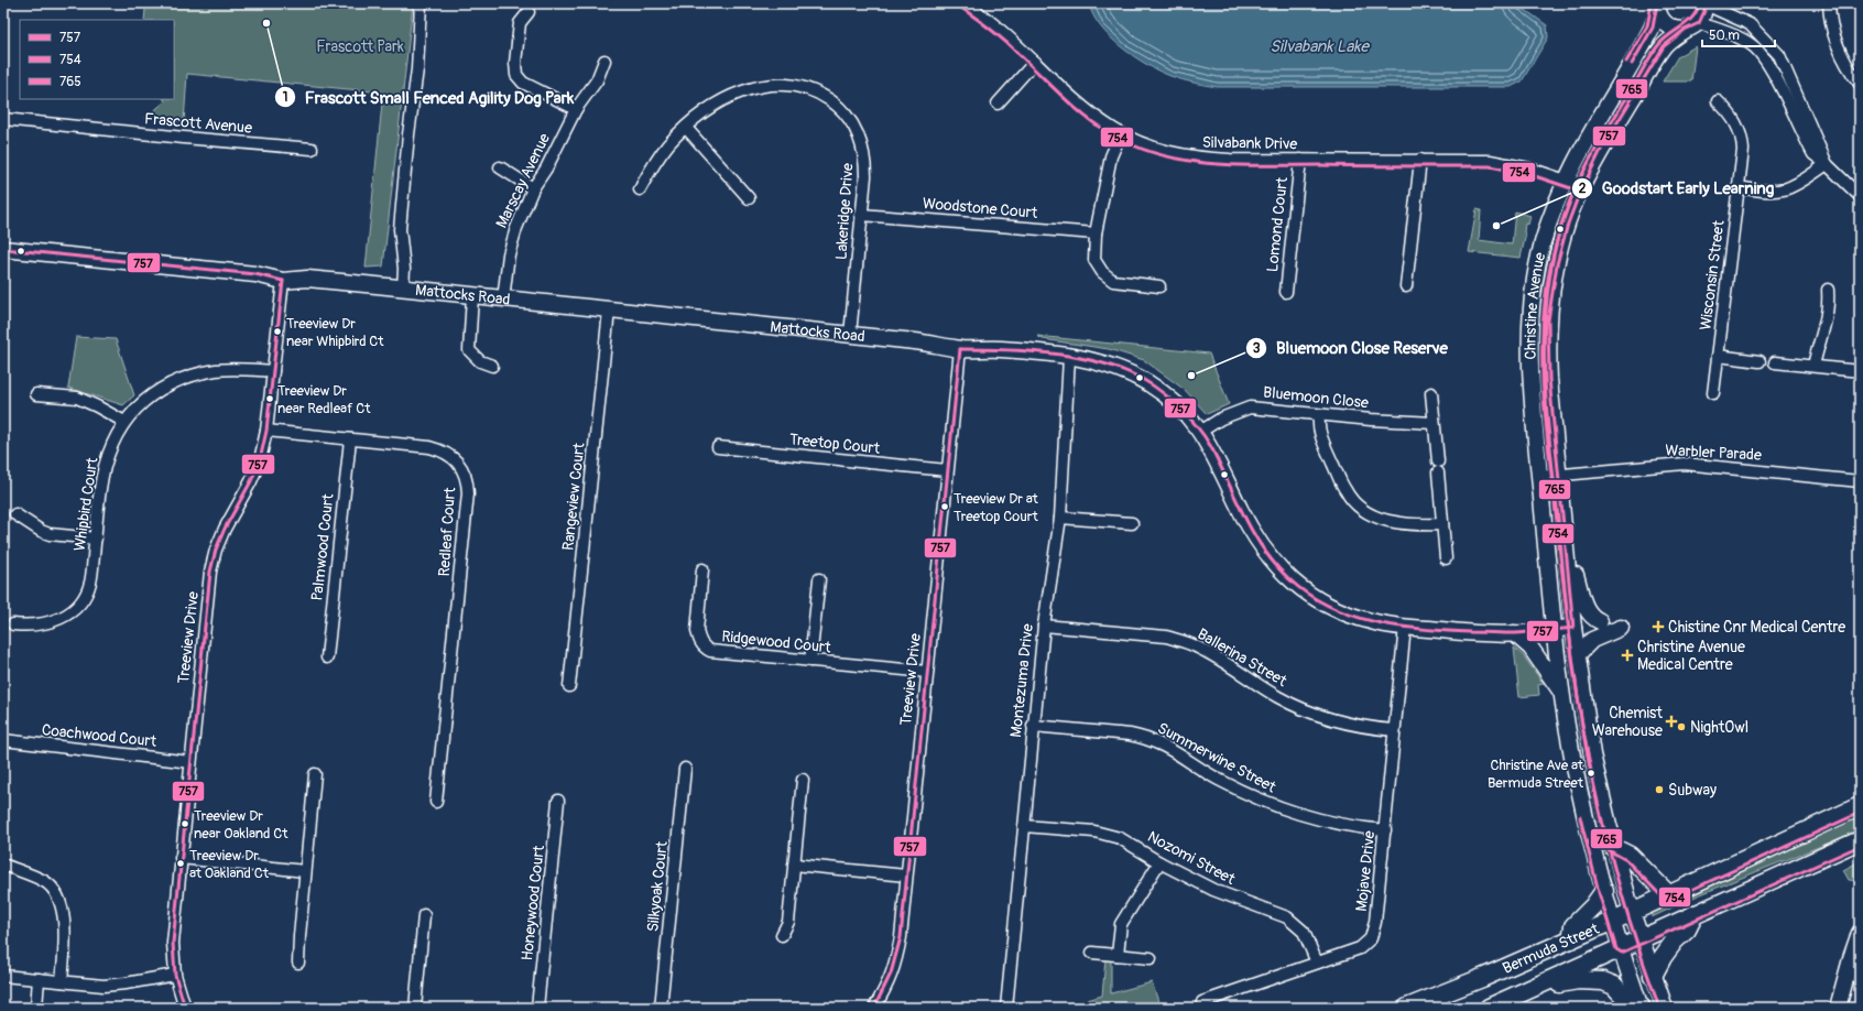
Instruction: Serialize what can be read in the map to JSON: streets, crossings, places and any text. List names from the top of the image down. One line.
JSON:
{"streets":{"main road":["Mattocks Road","Christine Avenue","Bermuda Street"],"street":["Frascott Avenue","Silvabank Drive","Marscay Avenue","Woodstone Court","Lakeridge Drive","Lomond Court","Wisconsin Street","Bluemoon Close","Treetop Court","Warbler Parade","Rangeview Court","Whipbird Court","Redleaf Court","Palmwood Court","Treeview Drive","Ridgewood Court","Ballerina Street","Montezuma Drive","Coachwood Court","Summerwine Street","Nozomi Street","Mojave Drive","Silkyoak Court","Honeywood Court"]},"crossings":[["Silvabank Drive","Lomond Court"],["Silvabank Drive","Christine Avenue"],["Marscay Avenue","Mattocks Road"],["Woodstone Court","Lakeridge Drive"],["Lakeridge Drive","Mattocks Road"],["Mattocks Road","Bluemoon Close"],["Mattocks Road","Rangeview Court"],["Mattocks Road","Treeview Drive"],["Mattocks Road","Montezuma Drive"],["Mattocks Road","Mojave Drive"],["Christine Avenue","Warbler Parade"],["Christine Avenue","Bermuda Street"],["Treetop Court","Treeview Drive"],["Whipbird Court","Treeview Drive"],["Redleaf Court","Palmwood Court"],["Redleaf Court","Treeview Drive"],["Treeview Drive","Ridgewood Court"],["Treeview Drive","Coachwood Court"],["Ballerina Street","Montezuma Drive"],["Ballerina Street","Mojave Drive"],["Montezuma Drive","Summerwine Street"],["Montezuma Drive","Nozomi Street"],["Summerwine Street","Mojave Drive"],["Nozomi Street","Mojave Drive"]],"water":["Silvabank Lake"],"parks":["Frascott Park"],"places":{"other":["Frascott Small Fenced Agility Dog Park","Goodstart Early Learning","Treeview Dr near Whipbird Ct","Bluemoon Close Reserve","Treeview Dr near Redleaf Ct","Treeview Dr at Treetop Court","NightOwl","Christine Ave at Bermuda Street","Subway","Treeview Dr near Oakland Ct","Treeview Dr at Oakland Ct"],"health":["Chistine Cnr Medical Centre","Christine Avenue Medical Centre","Chemist Warehouse"]},"lines":["transit line 757","transit line 765","transit line 754"],"legend":["757","754","765"],"scale_bar":"50 m"}
